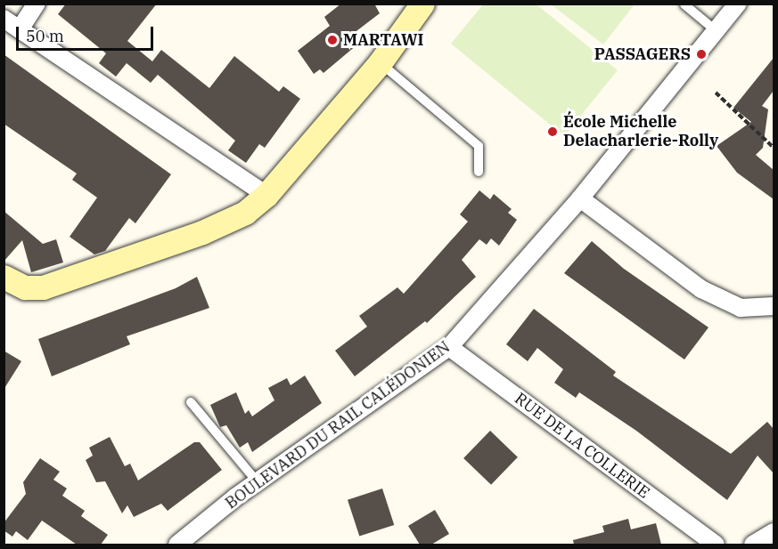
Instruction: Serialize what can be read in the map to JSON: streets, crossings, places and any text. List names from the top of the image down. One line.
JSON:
{"streets":{"street":["BOULEVARD DU RAIL CALÉDONIEN","RUE DE LA COLLERIE"]},"crossings":[["BOULEVARD DU RAIL CALÉDONIEN","RUE DE LA COLLERIE"]],"places":["MARTAWI","PASSAGERS","École Michelle Delacharlerie-Rolly"],"scale_bar":"50 m"}
